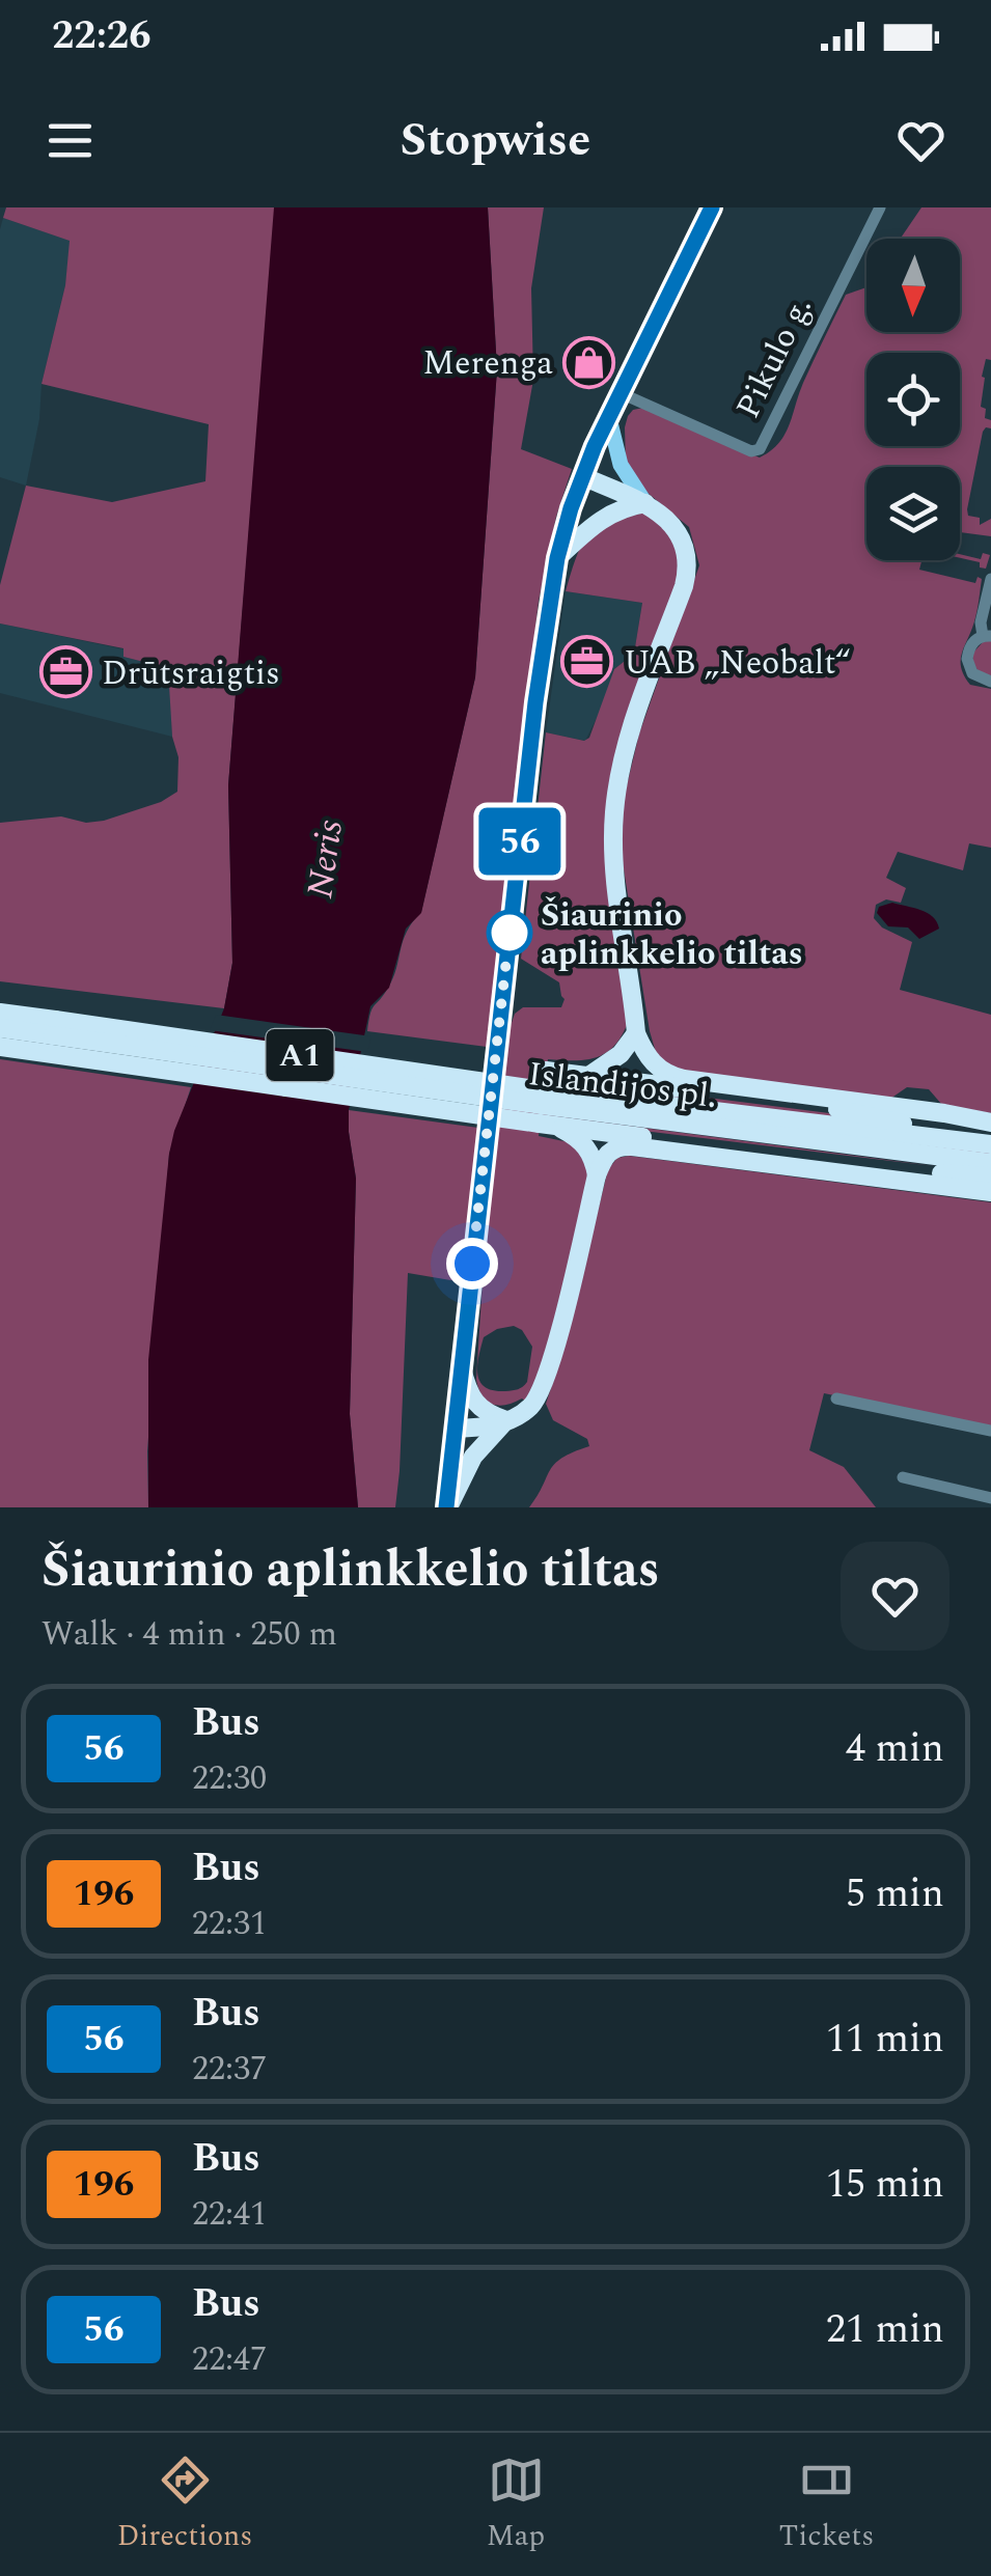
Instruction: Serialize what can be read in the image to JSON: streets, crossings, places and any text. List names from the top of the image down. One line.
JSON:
{"streets":{"highway":["A1","Islandijos pl."],"street":["Pikulo g."]},"water":["Neris"],"places":{"shop":["Merenga"],"office":["UAB „Neobalt“","Drūtsraigtis"],"other":["Šiaurinio aplinkkelio tiltas"]},"lines":["bus line 56"],"north":"bottom","page":{"status":"22:26","header":"Stopwise","on_map":"56","heading":["Šiaurinio aplinkkelio tiltas","Walk · 4 min · 250 m"],"list":[{"mark":"56","name":"Bus","note":"22:30","value":"4 min"},{"mark":"196","name":"Bus","note":"22:31","value":"5 min"},{"mark":"56","name":"Bus","note":"22:37","value":"11 min"},{"mark":"196","name":"Bus","note":"22:41","value":"15 min"},{"mark":"56","name":"Bus","note":"22:47","value":"21 min"}],"tabs":["Directions","Map","Tickets"]}}
